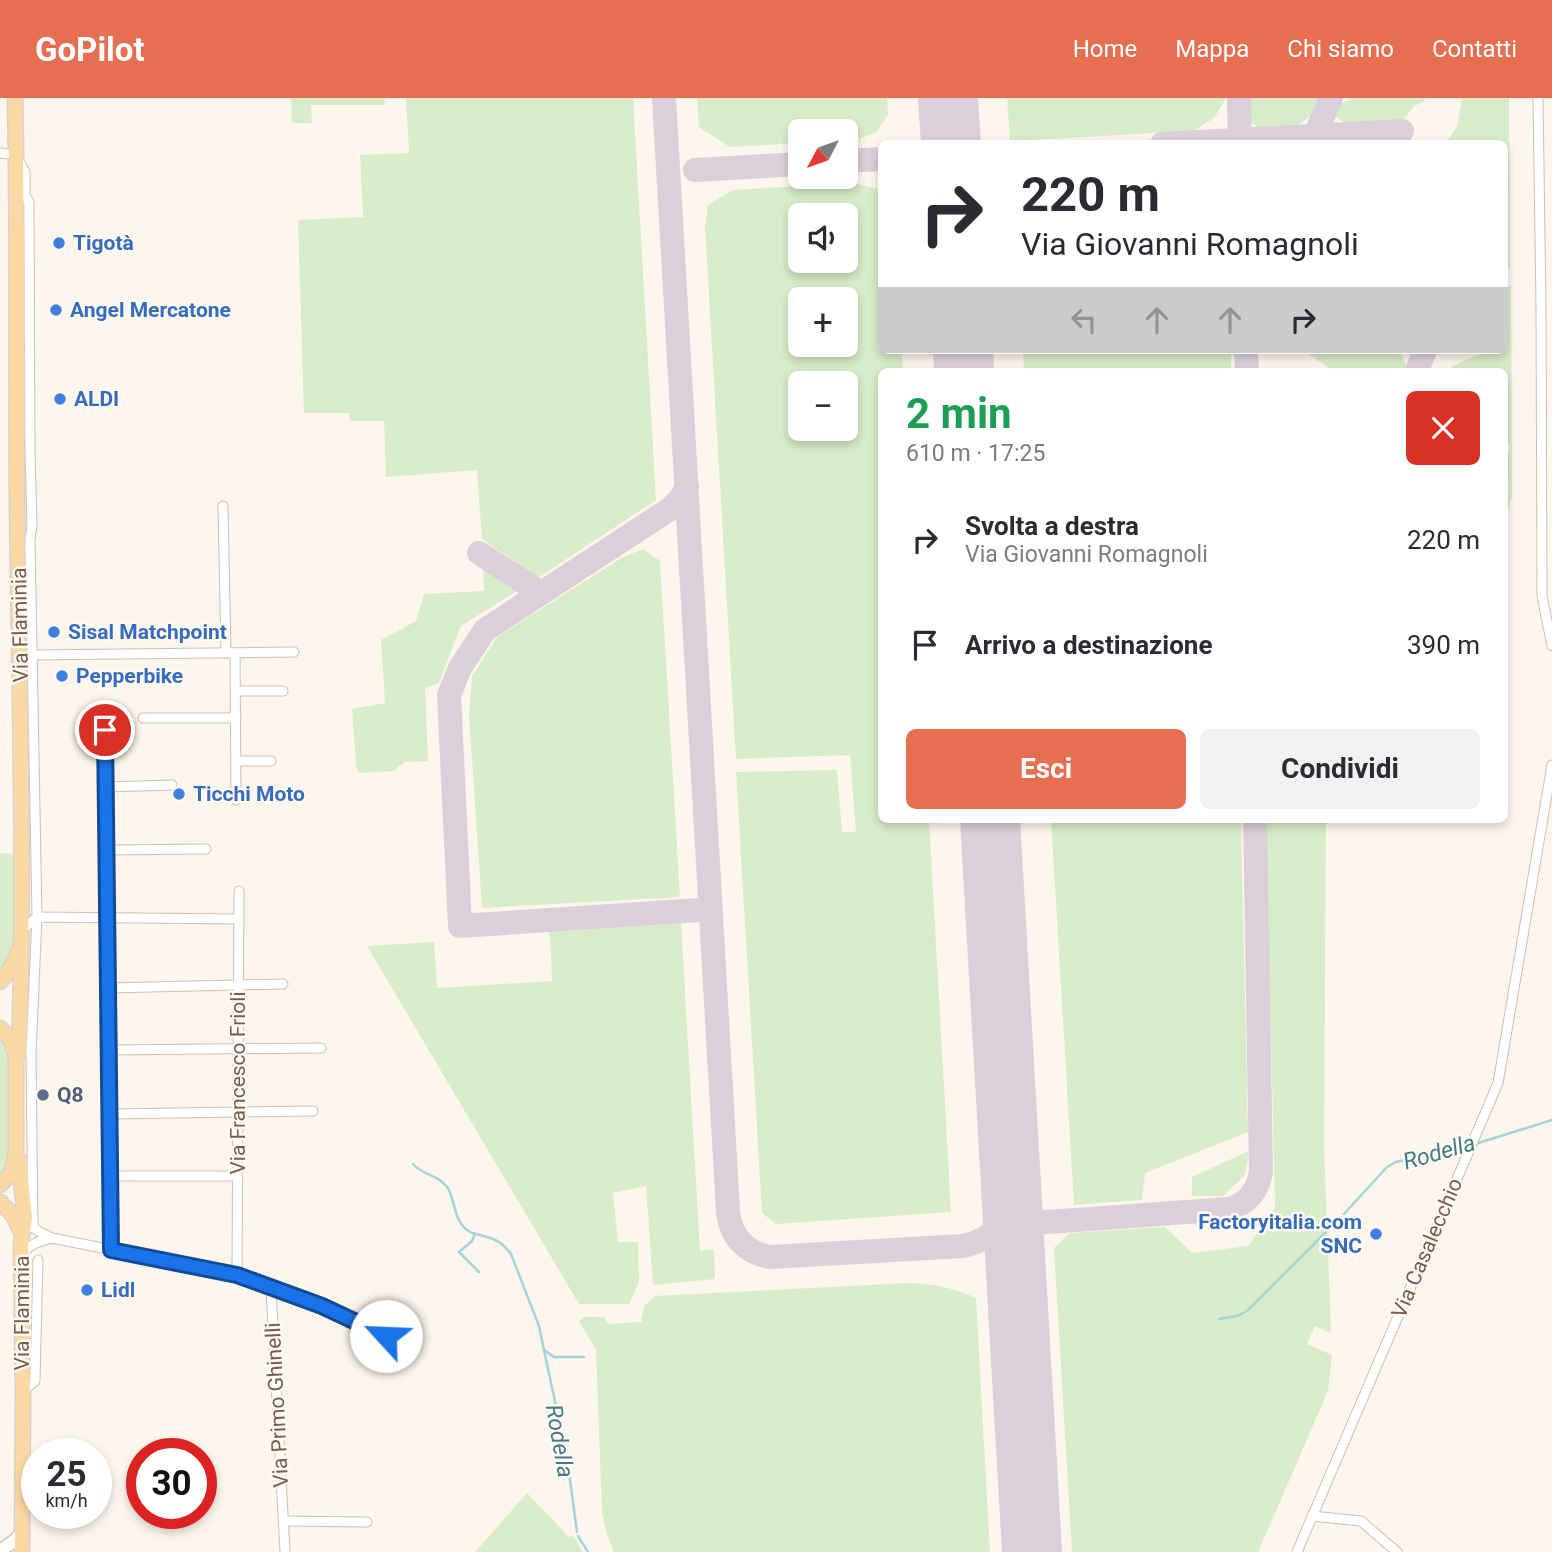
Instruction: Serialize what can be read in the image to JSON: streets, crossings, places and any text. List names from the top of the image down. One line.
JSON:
{"streets":{"main road":["Via Flaminia"],"street":["Via Francesco Frioli","Via Casalecchio","Via Primo Ghinelli"]},"water":["Rodella"],"places":["Tigotà","Angel Mercatone","ALDI","Sisal Matchpoint","Pepperbike","Ticchi Moto","Q8","Factoryitalia.com SNC","Lidl"],"north":"bottom left","page":{"header":"GoPilot","nav":["Home","Mappa","Chi siamo","Contatti"],"map_buttons":["+","−"],"turn":["220 m","Via Giovanni Romagnoli"],"heading":["2 min","610 m · 17:25"],"list":[{"name":"Svolta a destra","note":"Via Giovanni Romagnoli","value":"220 m"},{"name":"Arrivo a destinazione","value":"390 m"}],"buttons":["Esci","Condividi"],"speed":"25 km/h","limit":"30"}}
